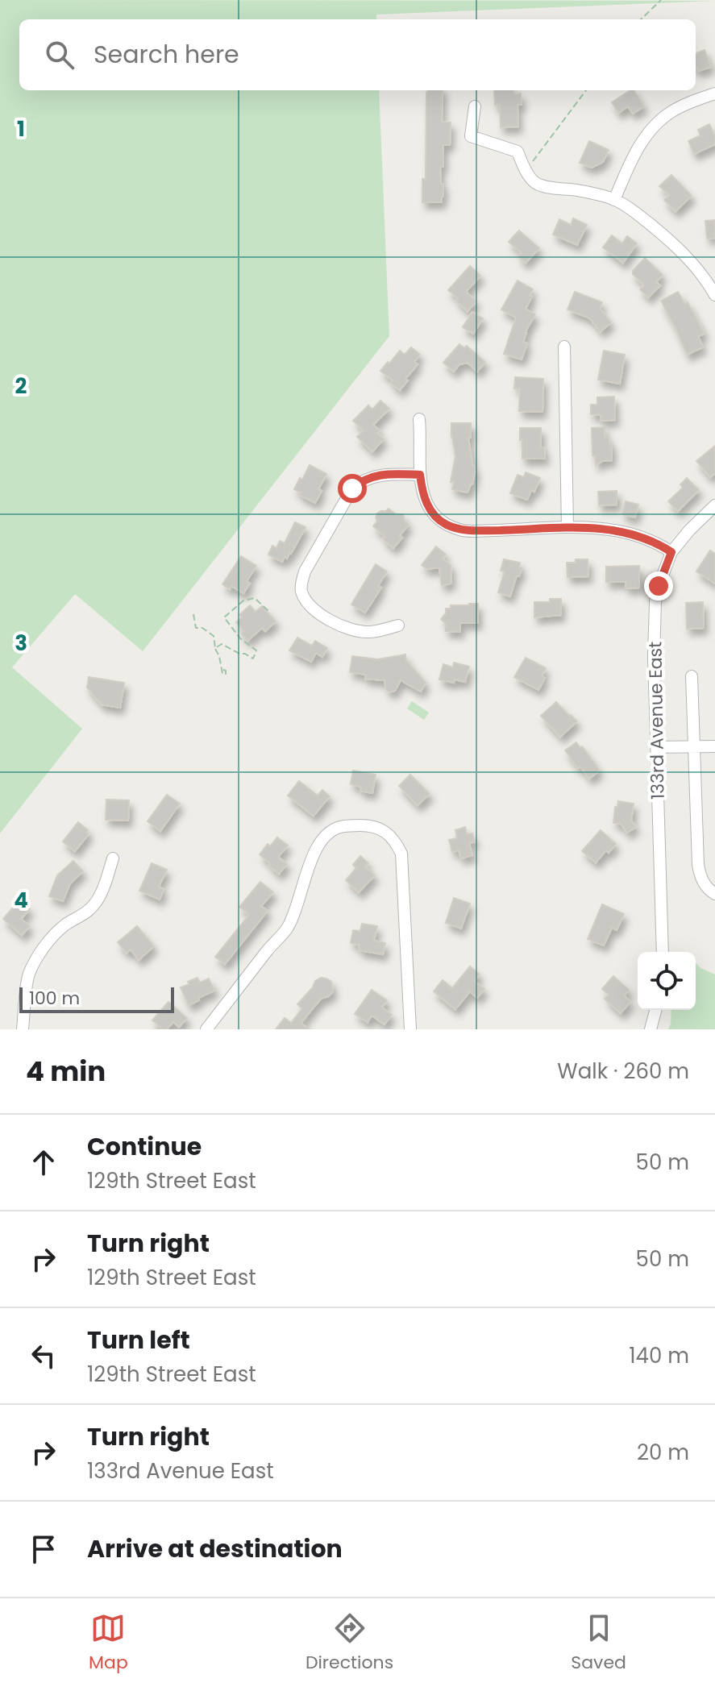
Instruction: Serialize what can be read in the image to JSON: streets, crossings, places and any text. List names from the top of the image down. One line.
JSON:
{"streets":{"street":["133rd Avenue East"]},"scale_bar":"100 m","page":{"search":"Search here","scale":"100 m","heading":["4 min","Walk · 260 m"],"list":[["Continue","129th Street East","50 m"],["Turn right","129th Street East","50 m"],["Turn left","129th Street East","140 m"],["Turn right","133rd Avenue East","20 m"],"Arrive at destination"],"nav":["Map","Directions","Saved"]},"grid":{"rows":["1","2","3","4"]}}
